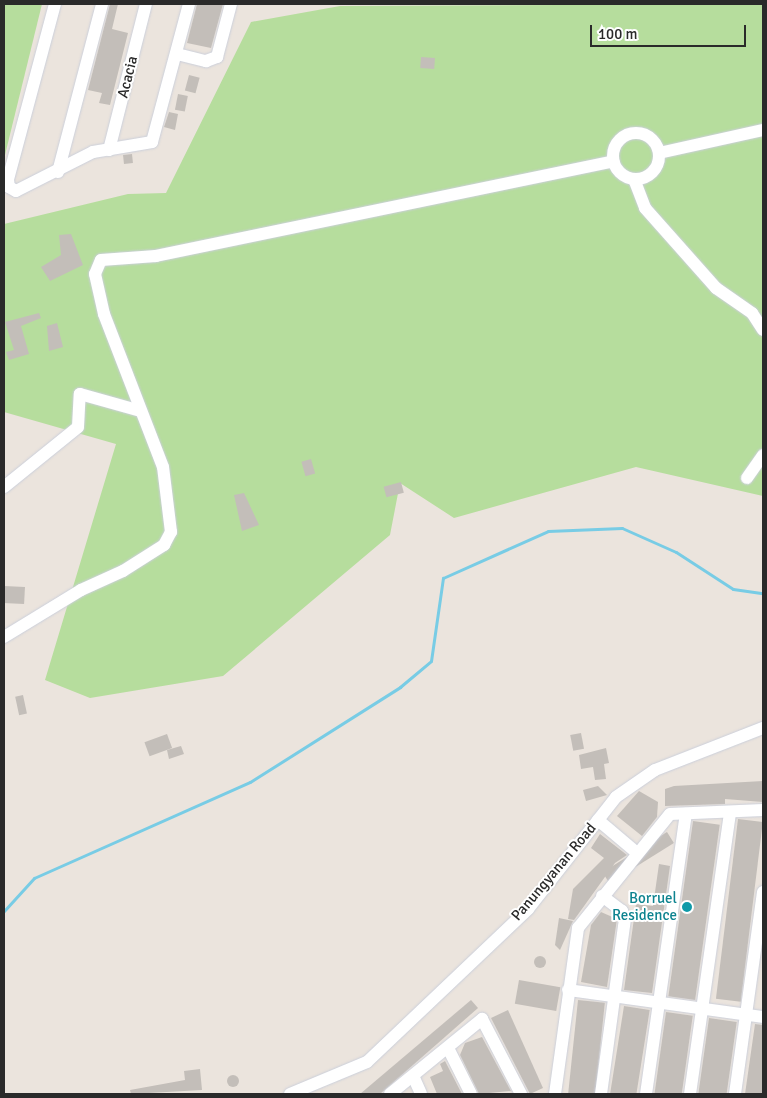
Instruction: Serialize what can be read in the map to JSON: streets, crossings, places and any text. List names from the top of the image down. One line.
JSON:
{"streets":{"street":["Acacia","Panungyanan Road"]},"places":["Borruel Residence"],"scale_bar":"100 m"}
